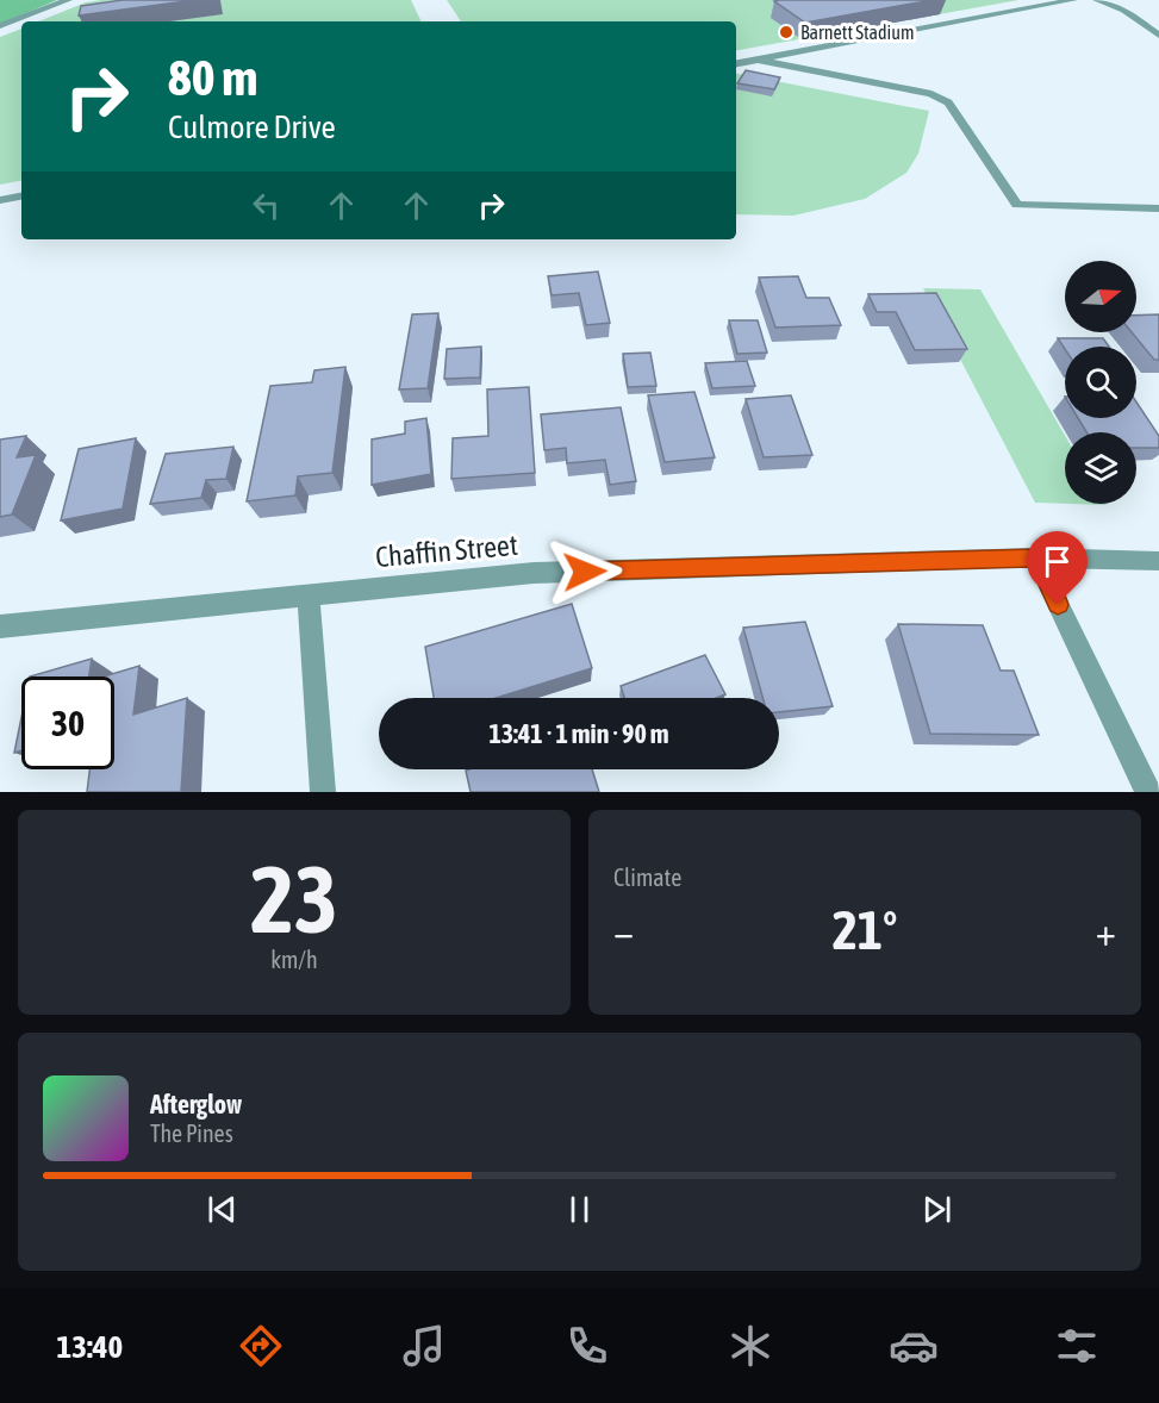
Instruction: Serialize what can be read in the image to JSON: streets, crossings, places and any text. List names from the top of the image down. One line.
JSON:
{"streets":{"street":["Chaffin Street"]},"places":["Barnett Stadium"],"north":"right","page":{"turn":["80 m","Culmore Drive"],"limit":"30","trip":"13:41 · 1 min · 90 m","tile":[["23","km/h"],"Climate"],"heat":["−","21°","+"],"song":["Afterglow","The Pines"],"tabs":"13:40"}}
